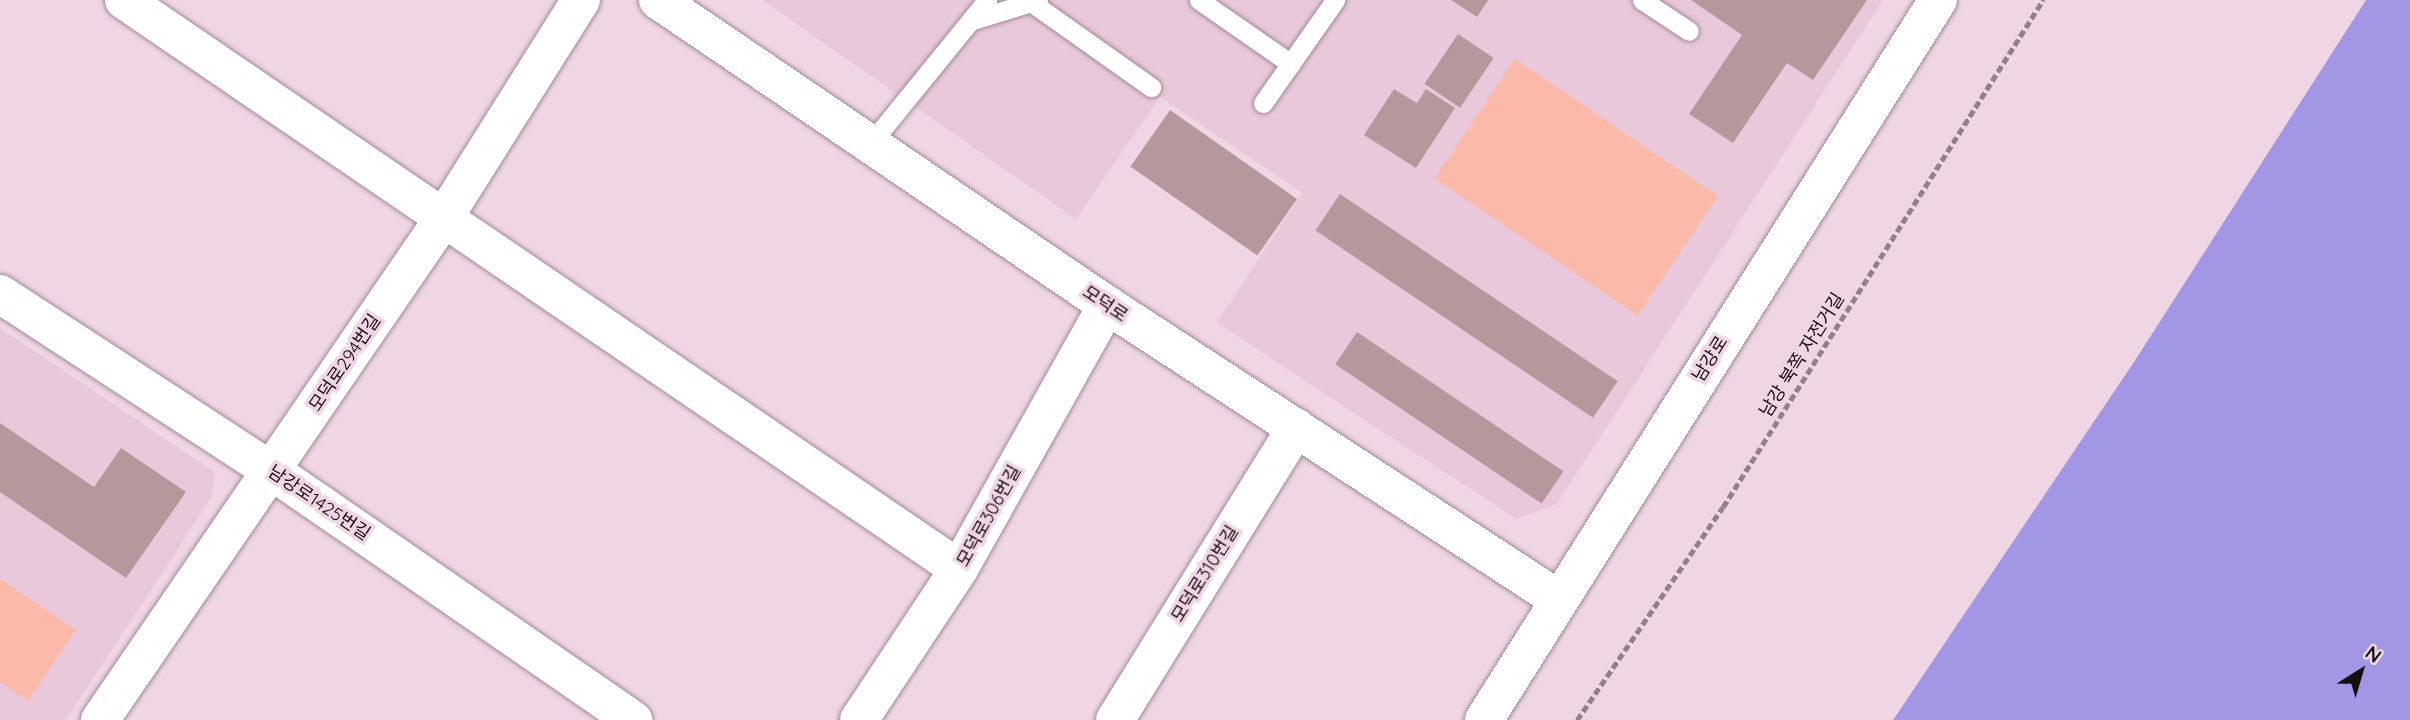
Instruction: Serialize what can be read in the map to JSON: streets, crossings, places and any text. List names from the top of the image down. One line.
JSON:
{"streets":{"street":["모덕로","남강로","모덕로294번길","남강로1425번길","모덕로306번길","모덕로310번길"],"path":["남강 북쪽 자전거길"]},"crossings":[["모덕로","남강로"],["모덕로","모덕로306번길"],["모덕로","모덕로310번길"],["모덕로294번길","남강로1425번길"]],"north":"top right"}
